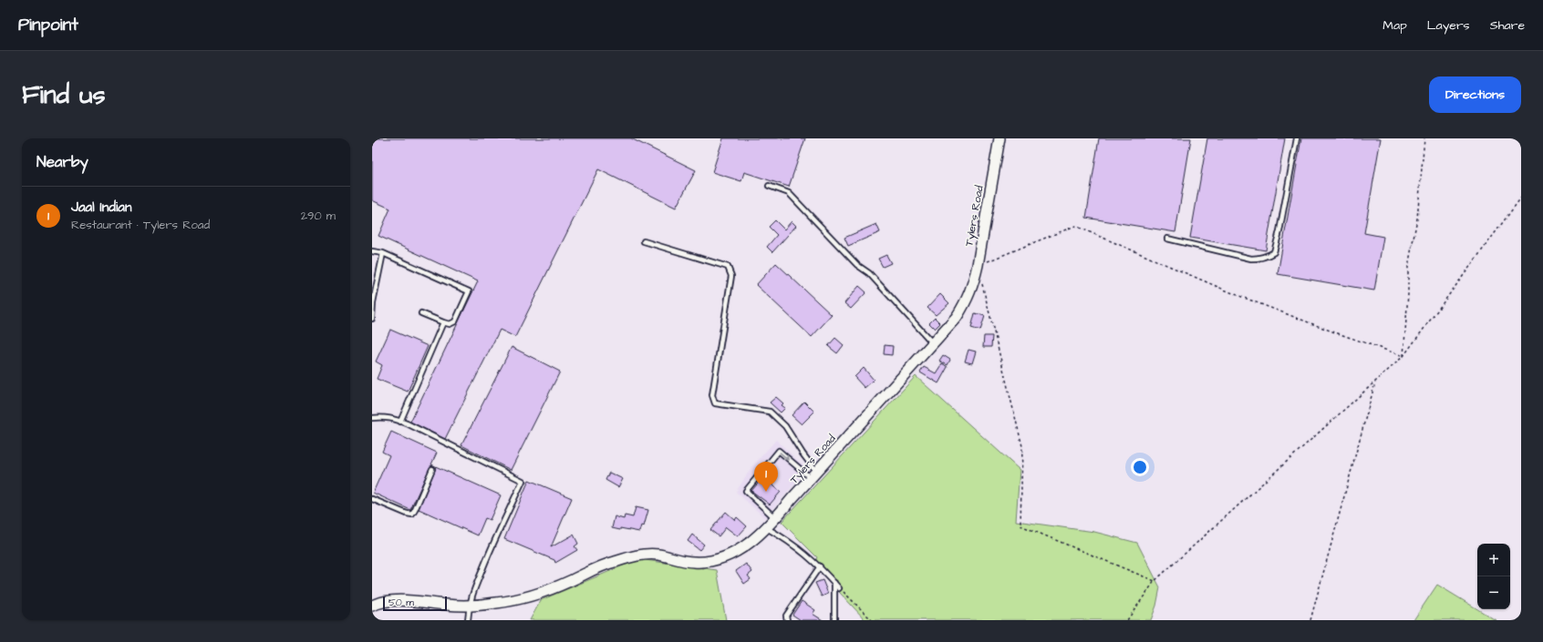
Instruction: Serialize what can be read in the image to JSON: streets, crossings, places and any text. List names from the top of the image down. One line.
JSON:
{"streets":{"street":["Tylers Road"]},"scale_bar":"50 m","page":{"header":"Pinpoint","nav":["Map","Layers","Share"],"buttons":"Directions","title":"Find us","heading":"Nearby","list":[{"mark":"1","name":"Jaal Indian","note":"Restaurant · Tylers Road","value":"290 m"}],"pins":"1","map_buttons":["+","−"],"scale":"50 m"}}
